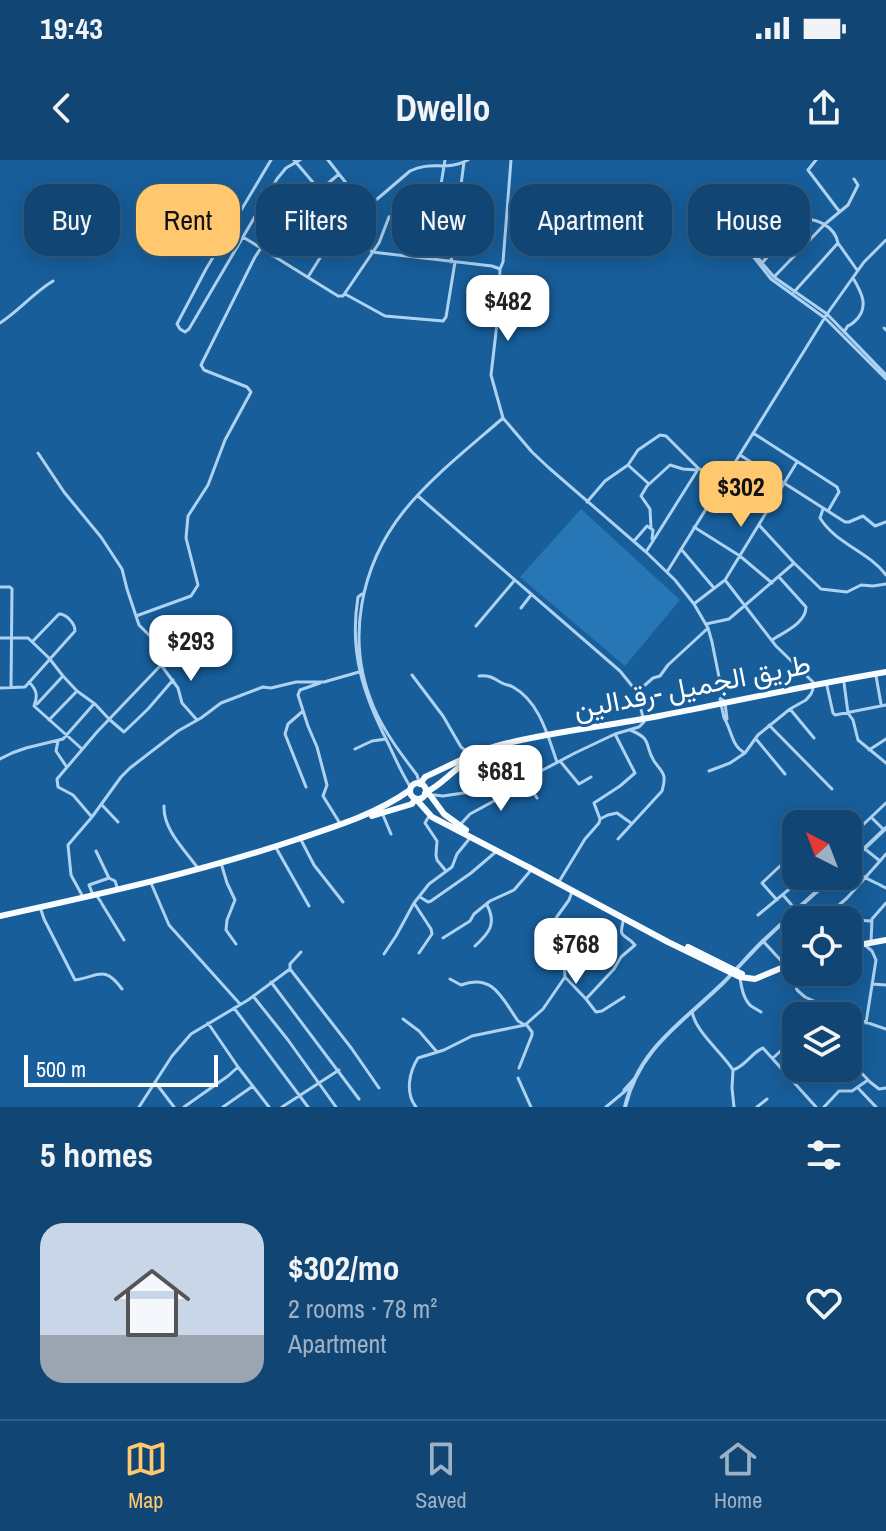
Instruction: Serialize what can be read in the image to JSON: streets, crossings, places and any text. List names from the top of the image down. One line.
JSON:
{"streets":{"main road":["طريق الجميل -رقدالين"]},"scale_bar":"500 m","north":"top left","page":{"status":"19:43","header":"Dwello","chip":["Buy","Rent","Filters","New","Apartment","House"],"price":["$482","$302","$293","$681","$768"],"scale":"500 m","heading":"5 homes","list":[{"name":"$302/mo","note":"2 rooms · 78 m² · Apartment"}],"tabs":["Map","Saved","Home"]}}
